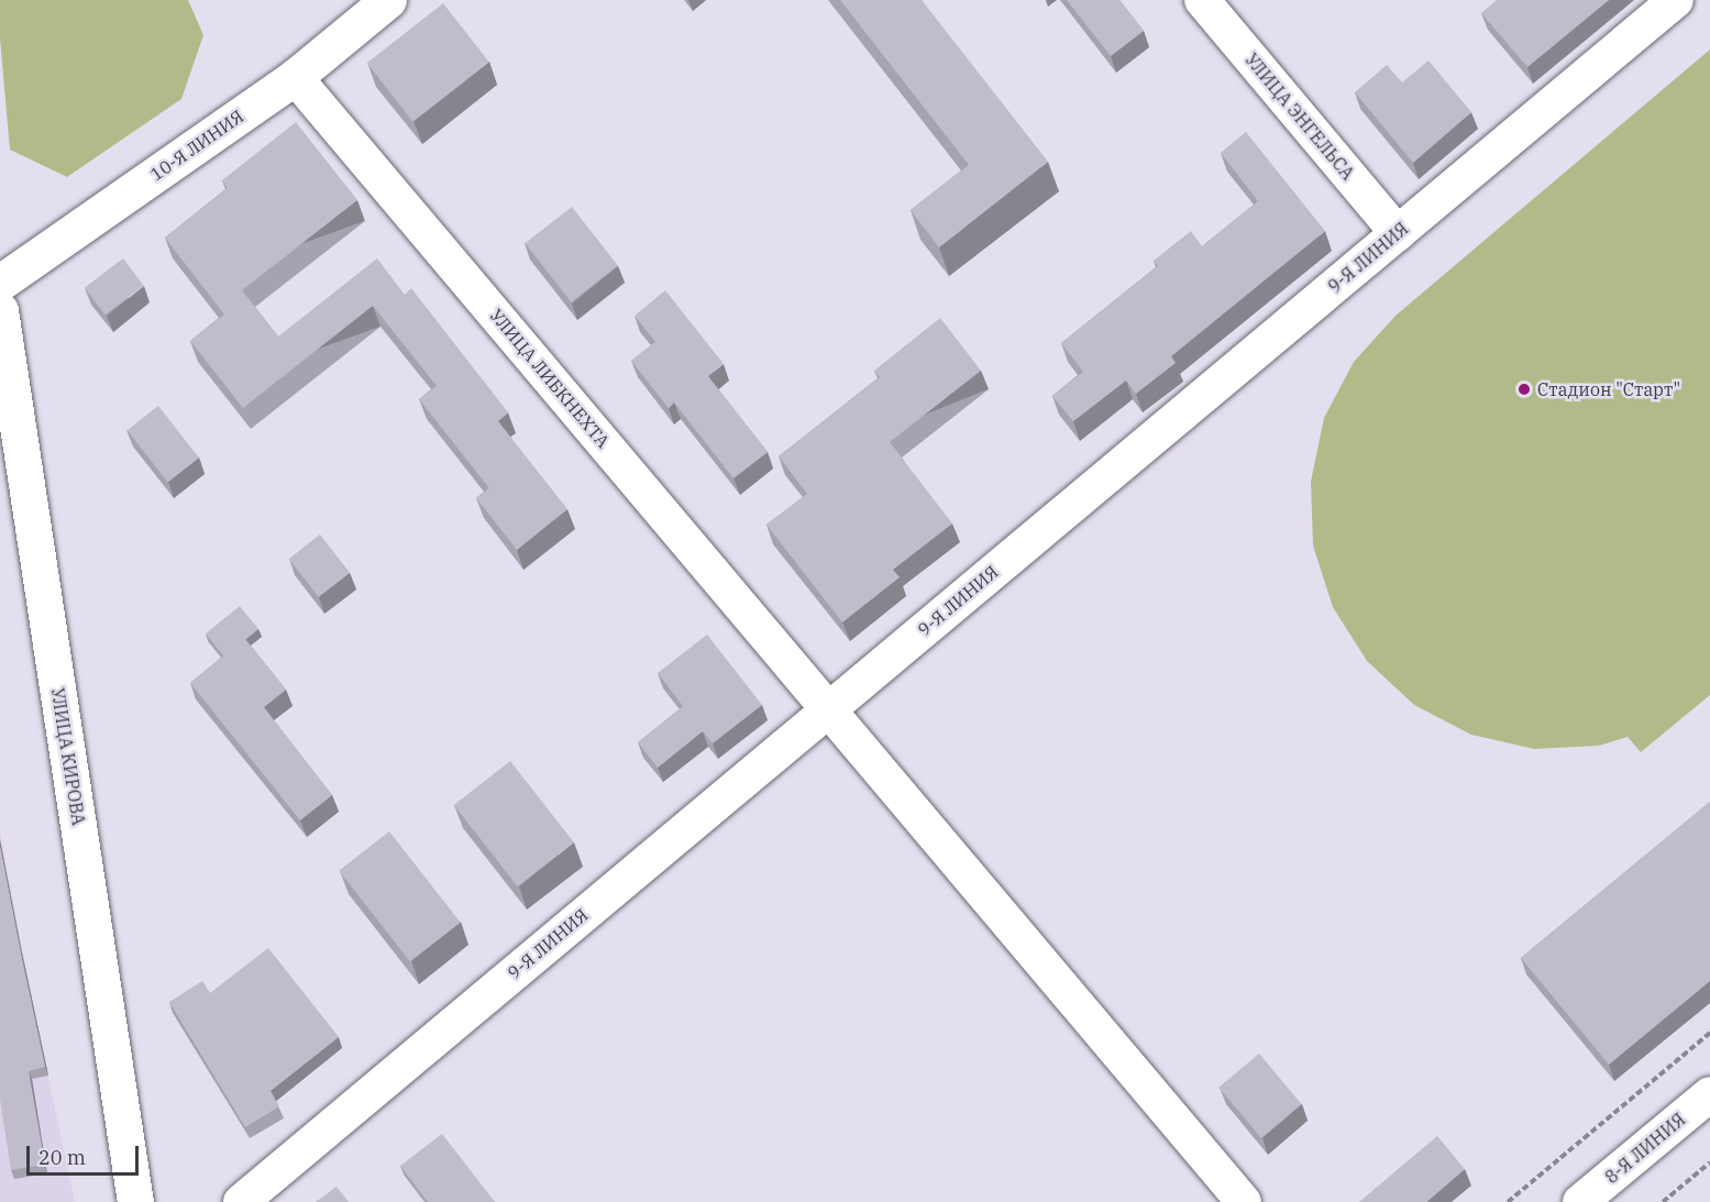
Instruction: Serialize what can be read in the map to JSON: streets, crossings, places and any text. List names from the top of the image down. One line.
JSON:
{"streets":{"street":["УЛИЦА ЭНГЕЛЬСА","10-Я ЛИНИЯ","9-Я ЛИНИЯ","УЛИЦА ЛИБКНЕХТА","УЛИЦА КИРОВА","8-Я ЛИНИЯ"]},"crossings":[["УЛИЦА ЭНГЕЛЬСА","9-Я ЛИНИЯ"],["10-Я ЛИНИЯ","УЛИЦА ЛИБКНЕХТА"],["9-Я ЛИНИЯ","УЛИЦА ЛИБКНЕХТА"]],"places":["Стадион \"Старт\""],"scale_bar":"20 m"}
